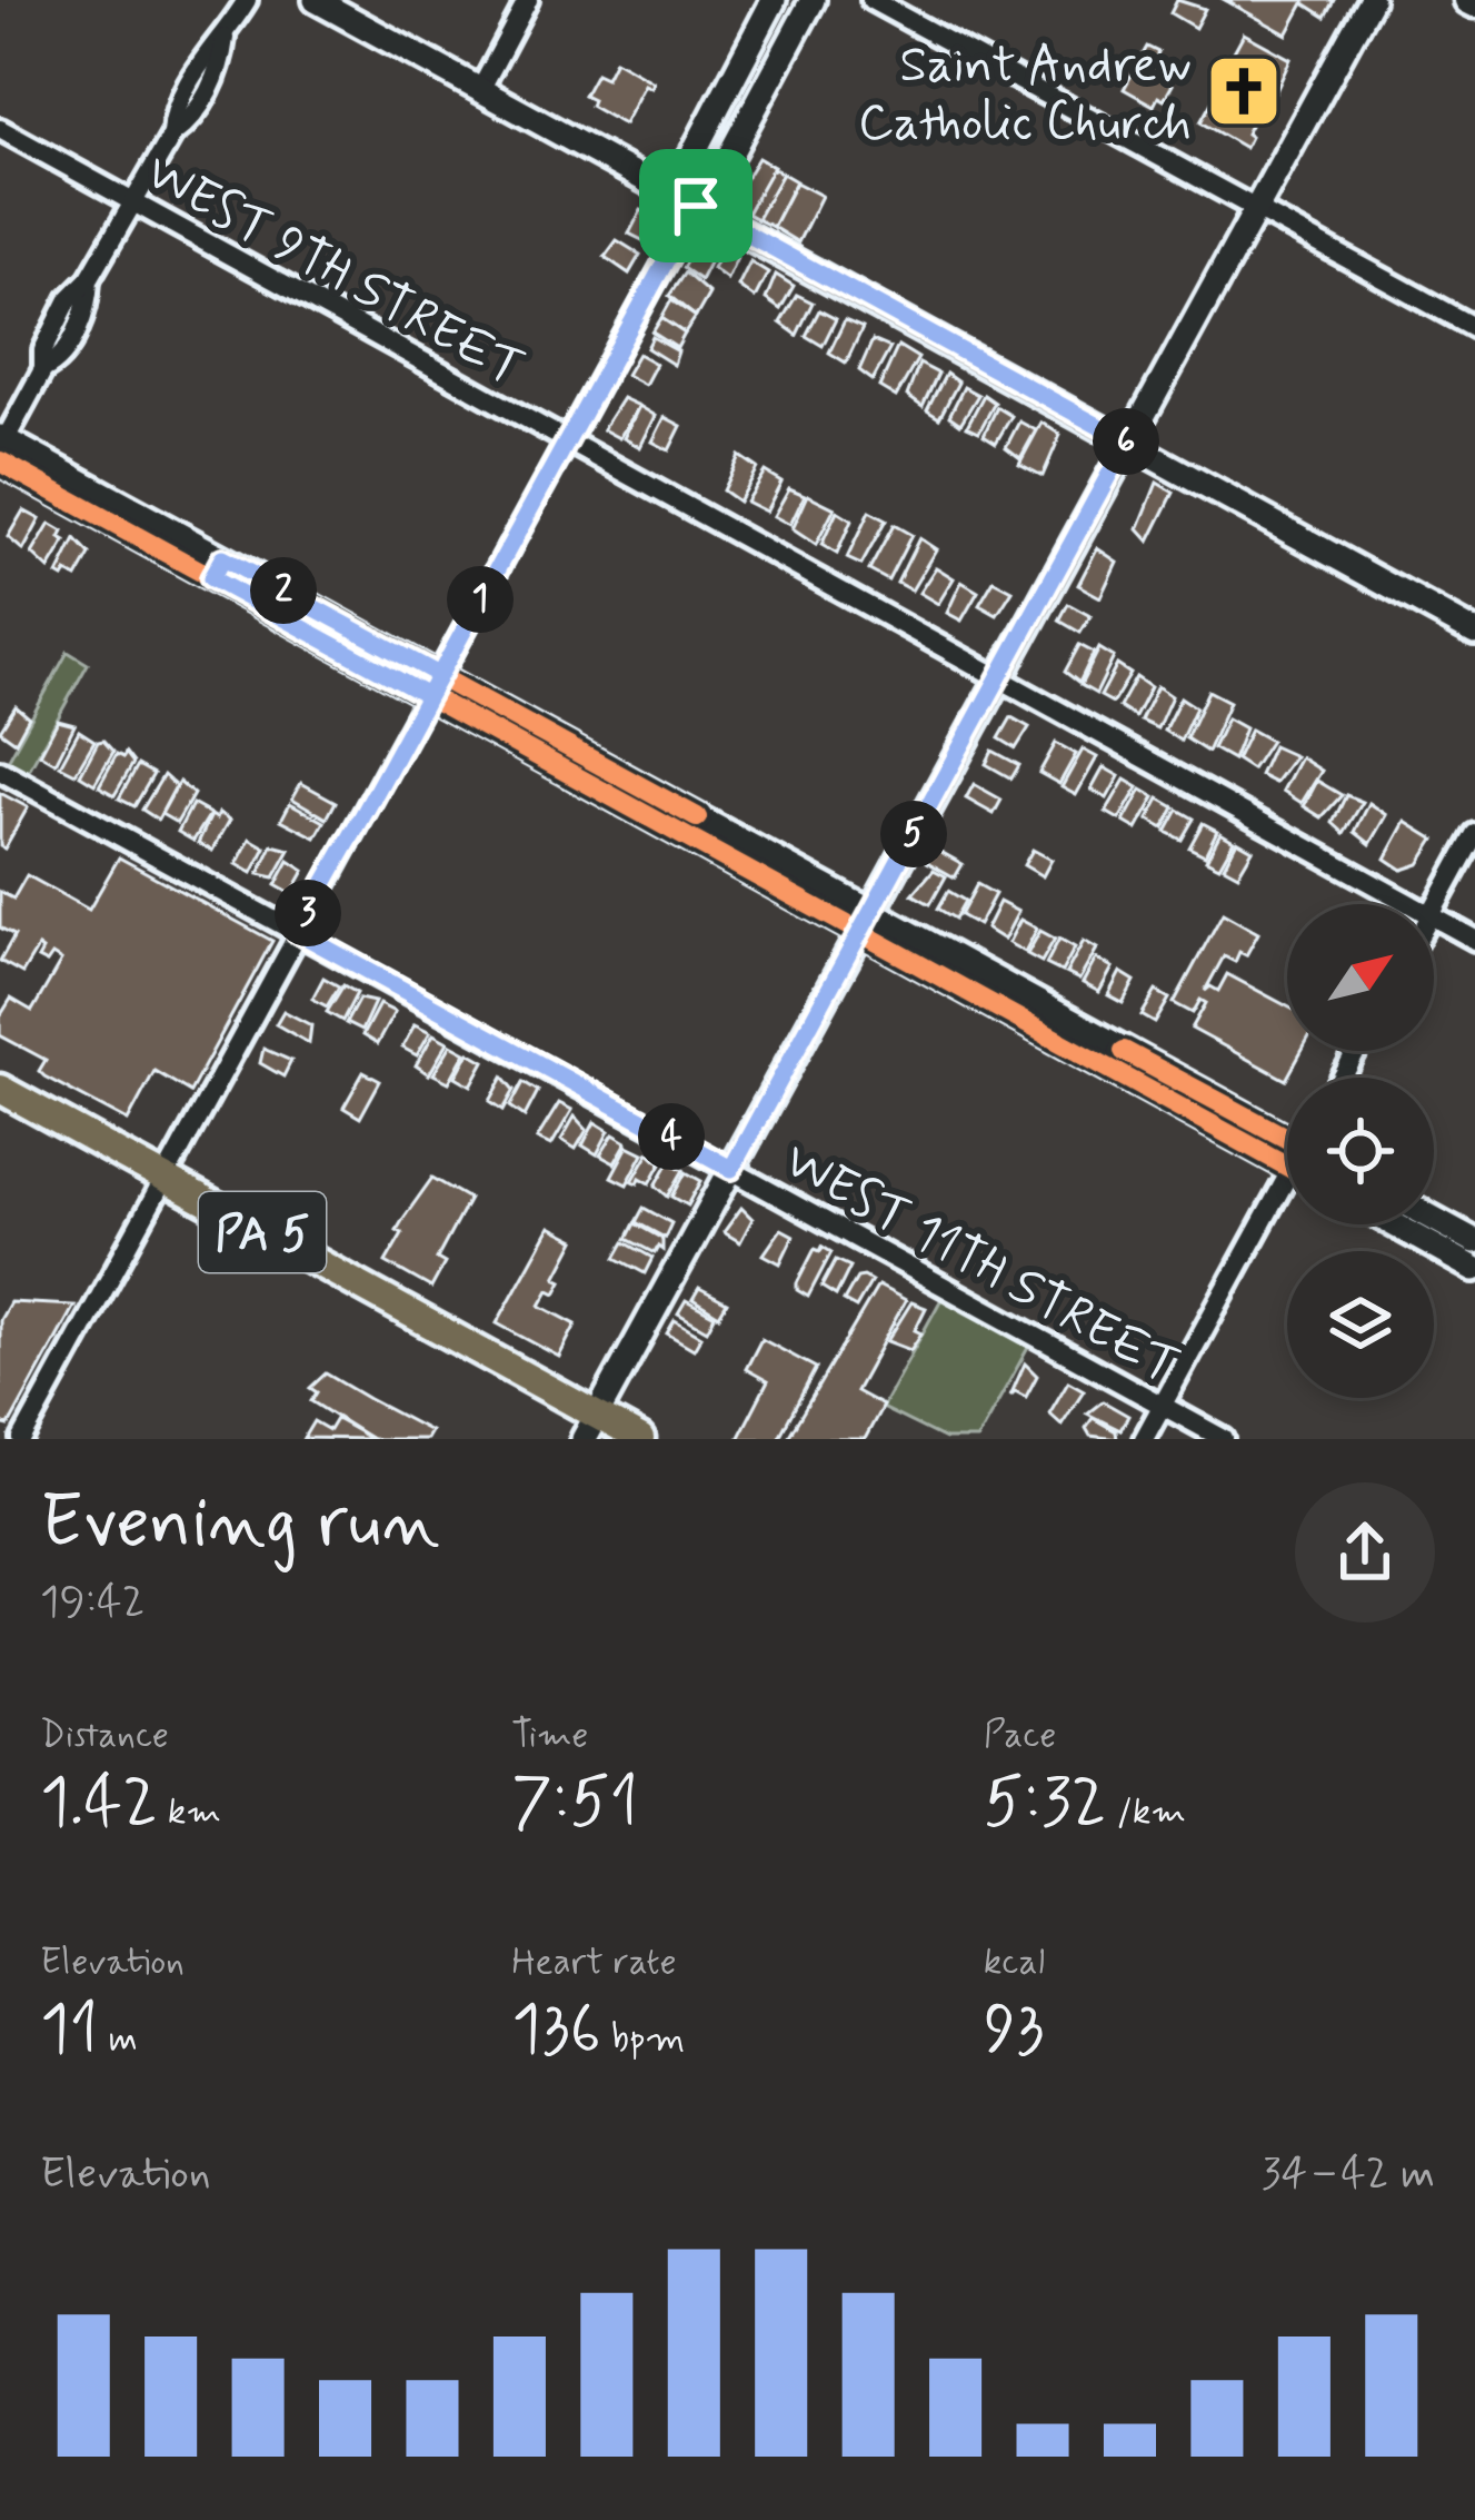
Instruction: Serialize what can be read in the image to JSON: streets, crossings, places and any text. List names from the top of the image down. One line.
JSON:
{"streets":{"main road":["PA 5"],"street":["WEST 9TH STREET","WEST 11TH STREET"]},"places":{"church":["Saint Andrew Catholic Church"]},"north":"top right","page":{"pins":["6","2","1","5","3","4"],"heading":["Evening run","19:42"],"stats":[["Distance","1.42 km"],["Time","7:51"],["Pace","5:32 /km"],["Elevation","11 m"],["Heart rate","136 bpm"],["kcal","93"]],"chart":["Elevation","34–42 m"]}}
